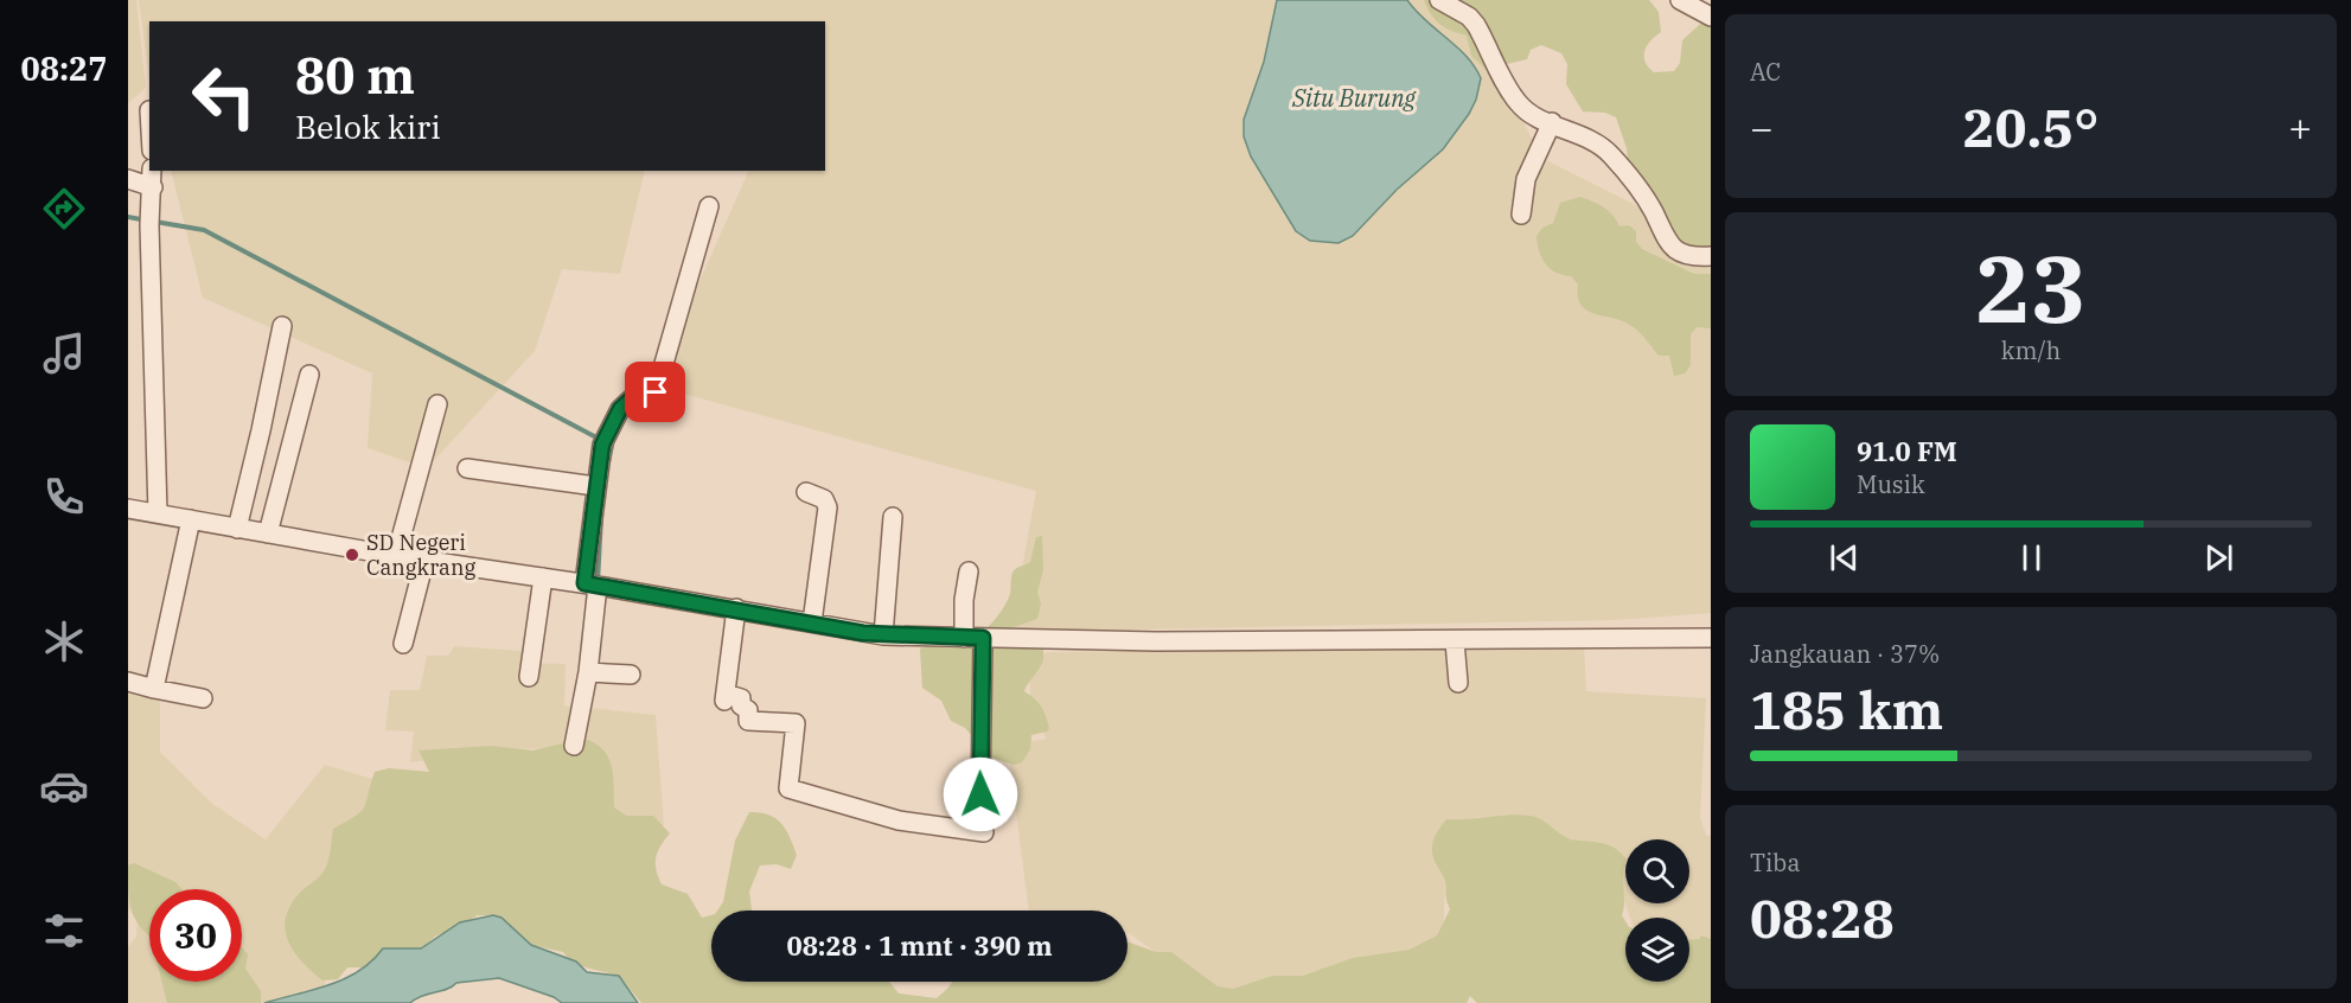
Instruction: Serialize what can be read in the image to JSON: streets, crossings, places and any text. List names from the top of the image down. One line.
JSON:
{"water":["Situ Burung"],"places":["SD Negeri Cangkrang"],"page":{"tabs":"08:27","tile":["AC",["23","km/h"],["Jangkauan · 37%","185 km"],["Tiba","08:28"]],"turn":["80 m","Belok kiri"],"heat":["−","20.5°","+"],"song":["91.0 FM","Musik"],"limit":"30","trip":"08:28 · 1 mnt · 390 m"}}
